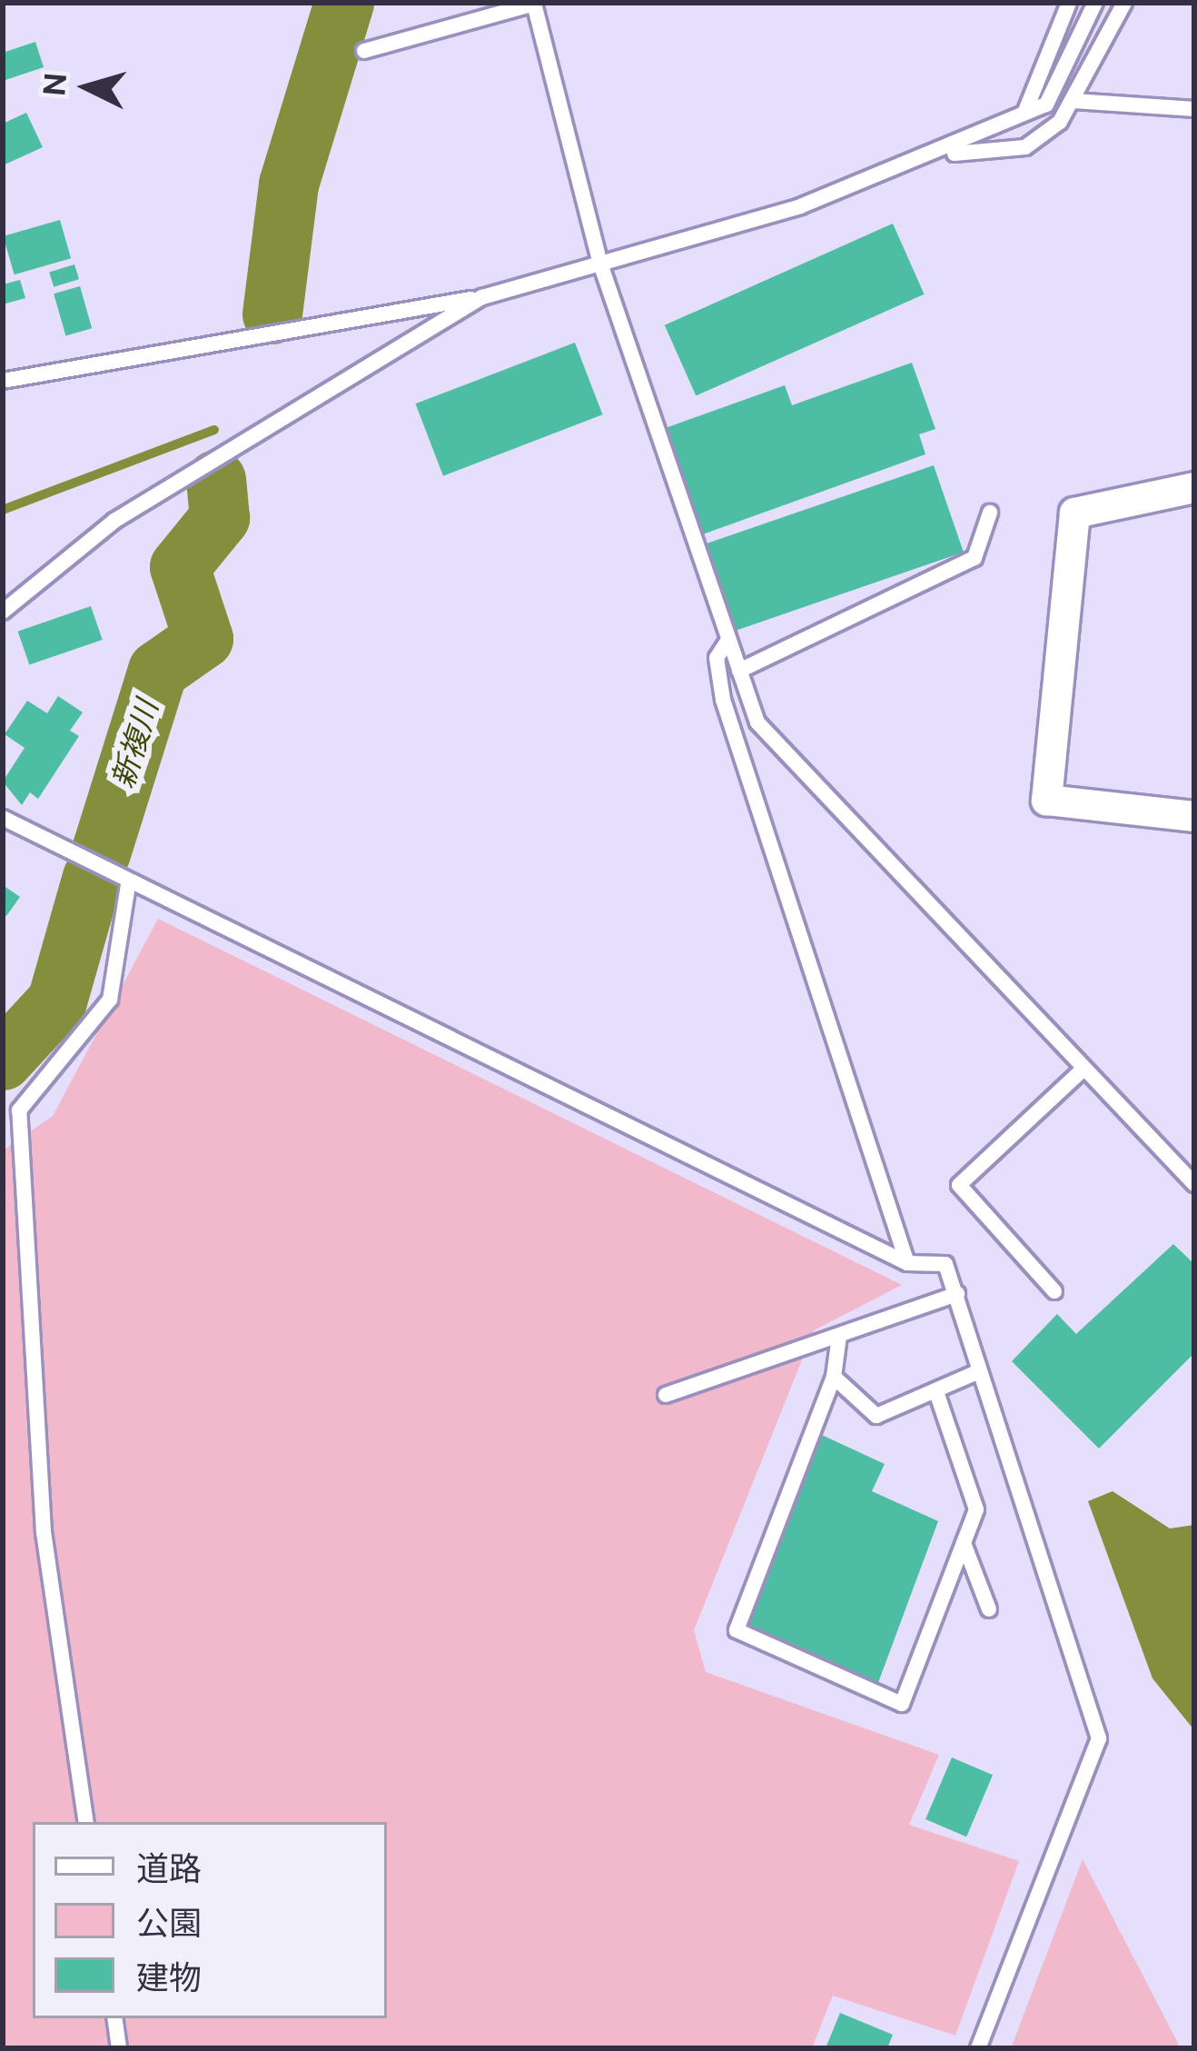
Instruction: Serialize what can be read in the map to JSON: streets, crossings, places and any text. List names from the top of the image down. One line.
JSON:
{"water":["新複川"],"legend":["道路","公園","建物"],"north":"left"}
